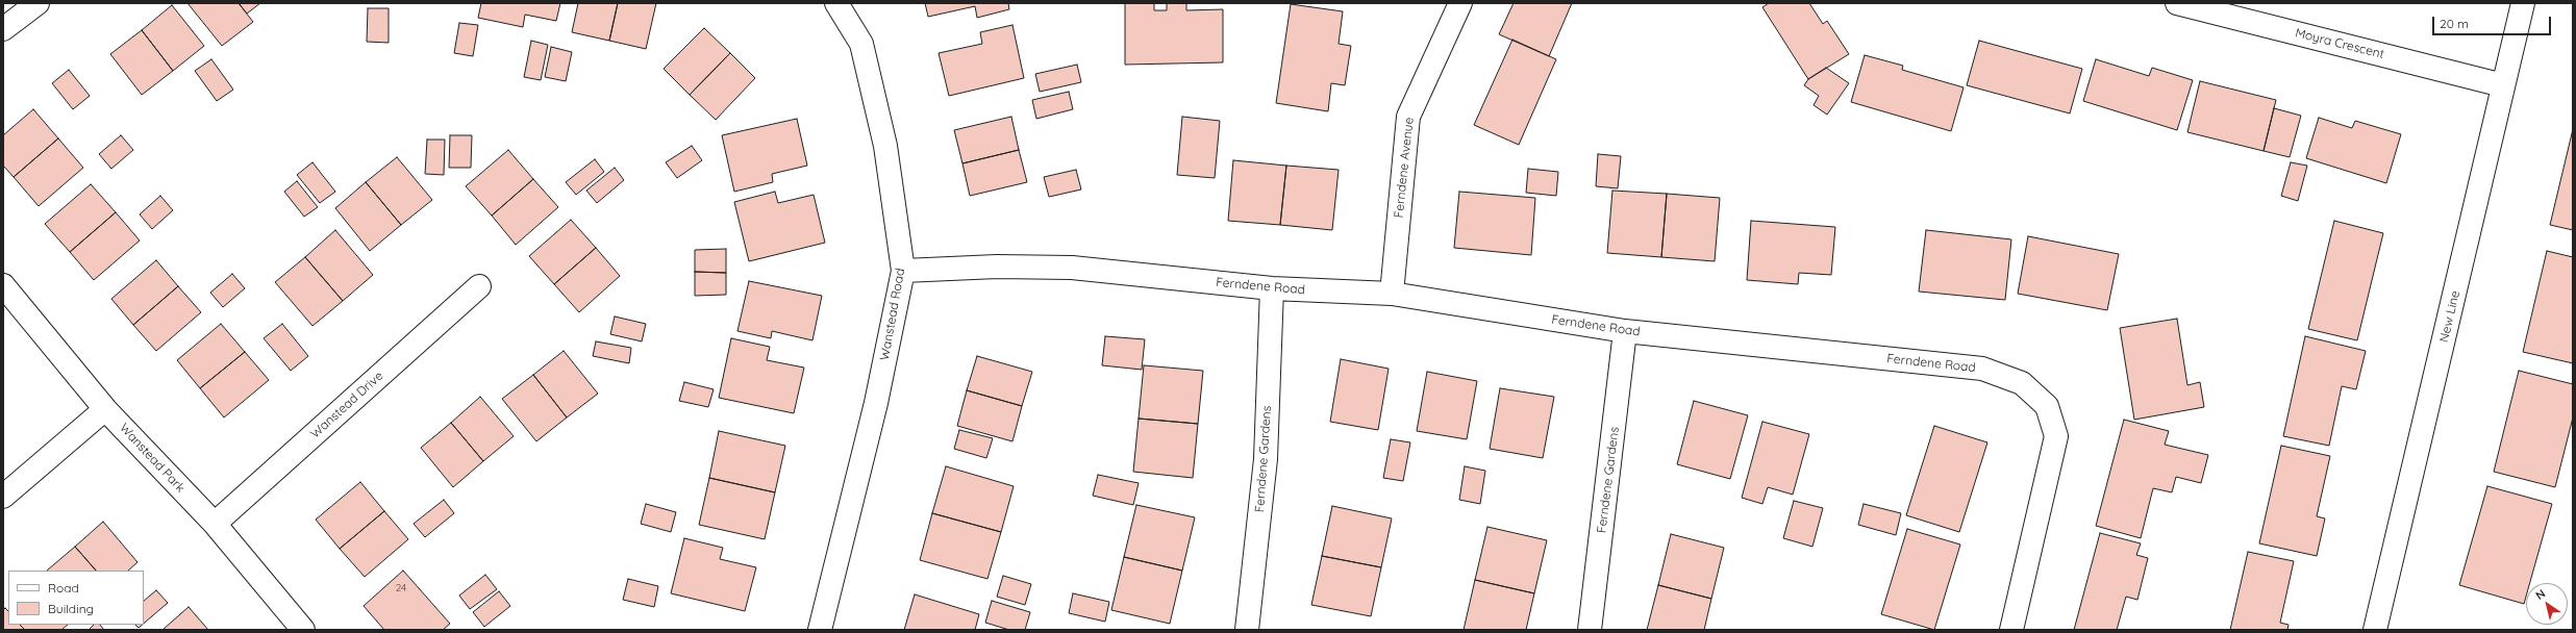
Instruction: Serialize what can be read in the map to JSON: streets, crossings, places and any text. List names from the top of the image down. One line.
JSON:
{"streets":{"street":["Moyra Crescent","Ferndene Avenue","Ferndene Road","Wanstead Road","New Line","Wanstead Drive","Wanstead Park","Ferndene Gardens"]},"crossings":[["Moyra Crescent","New Line"],["Ferndene Avenue","Ferndene Road"],["Ferndene Road","Wanstead Road"],["Ferndene Road","Ferndene Gardens"],["Wanstead Drive","Wanstead Park"]],"house_numbers":["24"],"legend":["Road","Building"],"scale_bar":"20 m","north":"top left"}
